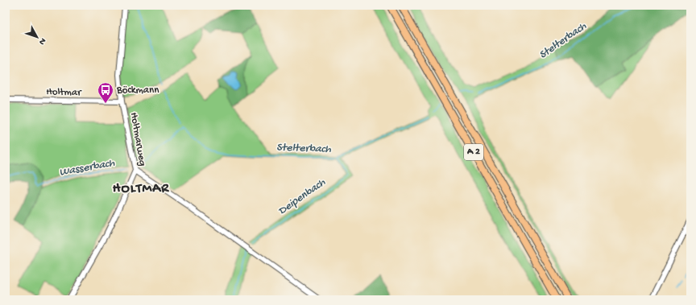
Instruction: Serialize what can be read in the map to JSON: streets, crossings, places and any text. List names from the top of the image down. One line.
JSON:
{"streets":{"highway":["A 2"],"street":["Holtmar","Holtmarweg"]},"crossings":[["Holtmar","Holtmarweg"]],"districts":["HOLTMAR"],"water":["Stelterbach","Wasserbach","Deipenbach"],"places":{"bus stop":["Böckmann"]},"north":"bottom right"}
